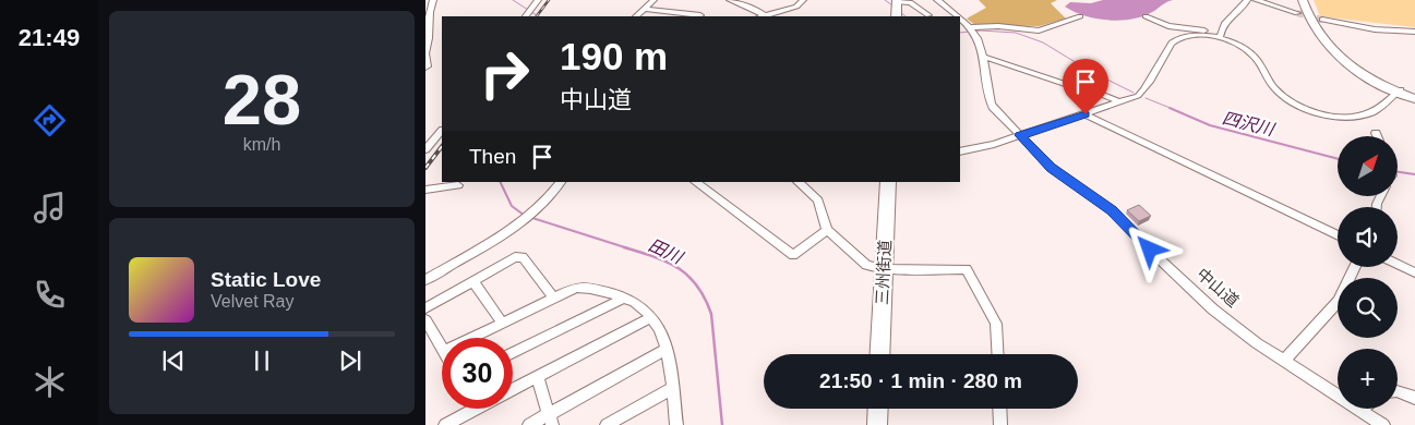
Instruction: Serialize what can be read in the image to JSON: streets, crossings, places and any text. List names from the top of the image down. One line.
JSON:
{"streets":{"highway":["三州街道"],"street":["中山道"]},"water":["四沢川","田川"],"north":"top right","page":{"tabs":"21:49","tile":["28","km/h"],"turn":["190 m","中山道"],"then":"Then","map_buttons":"+","song":["Static Love","Velvet Ray"],"limit":"30","trip":"21:50 · 1 min · 280 m"}}
